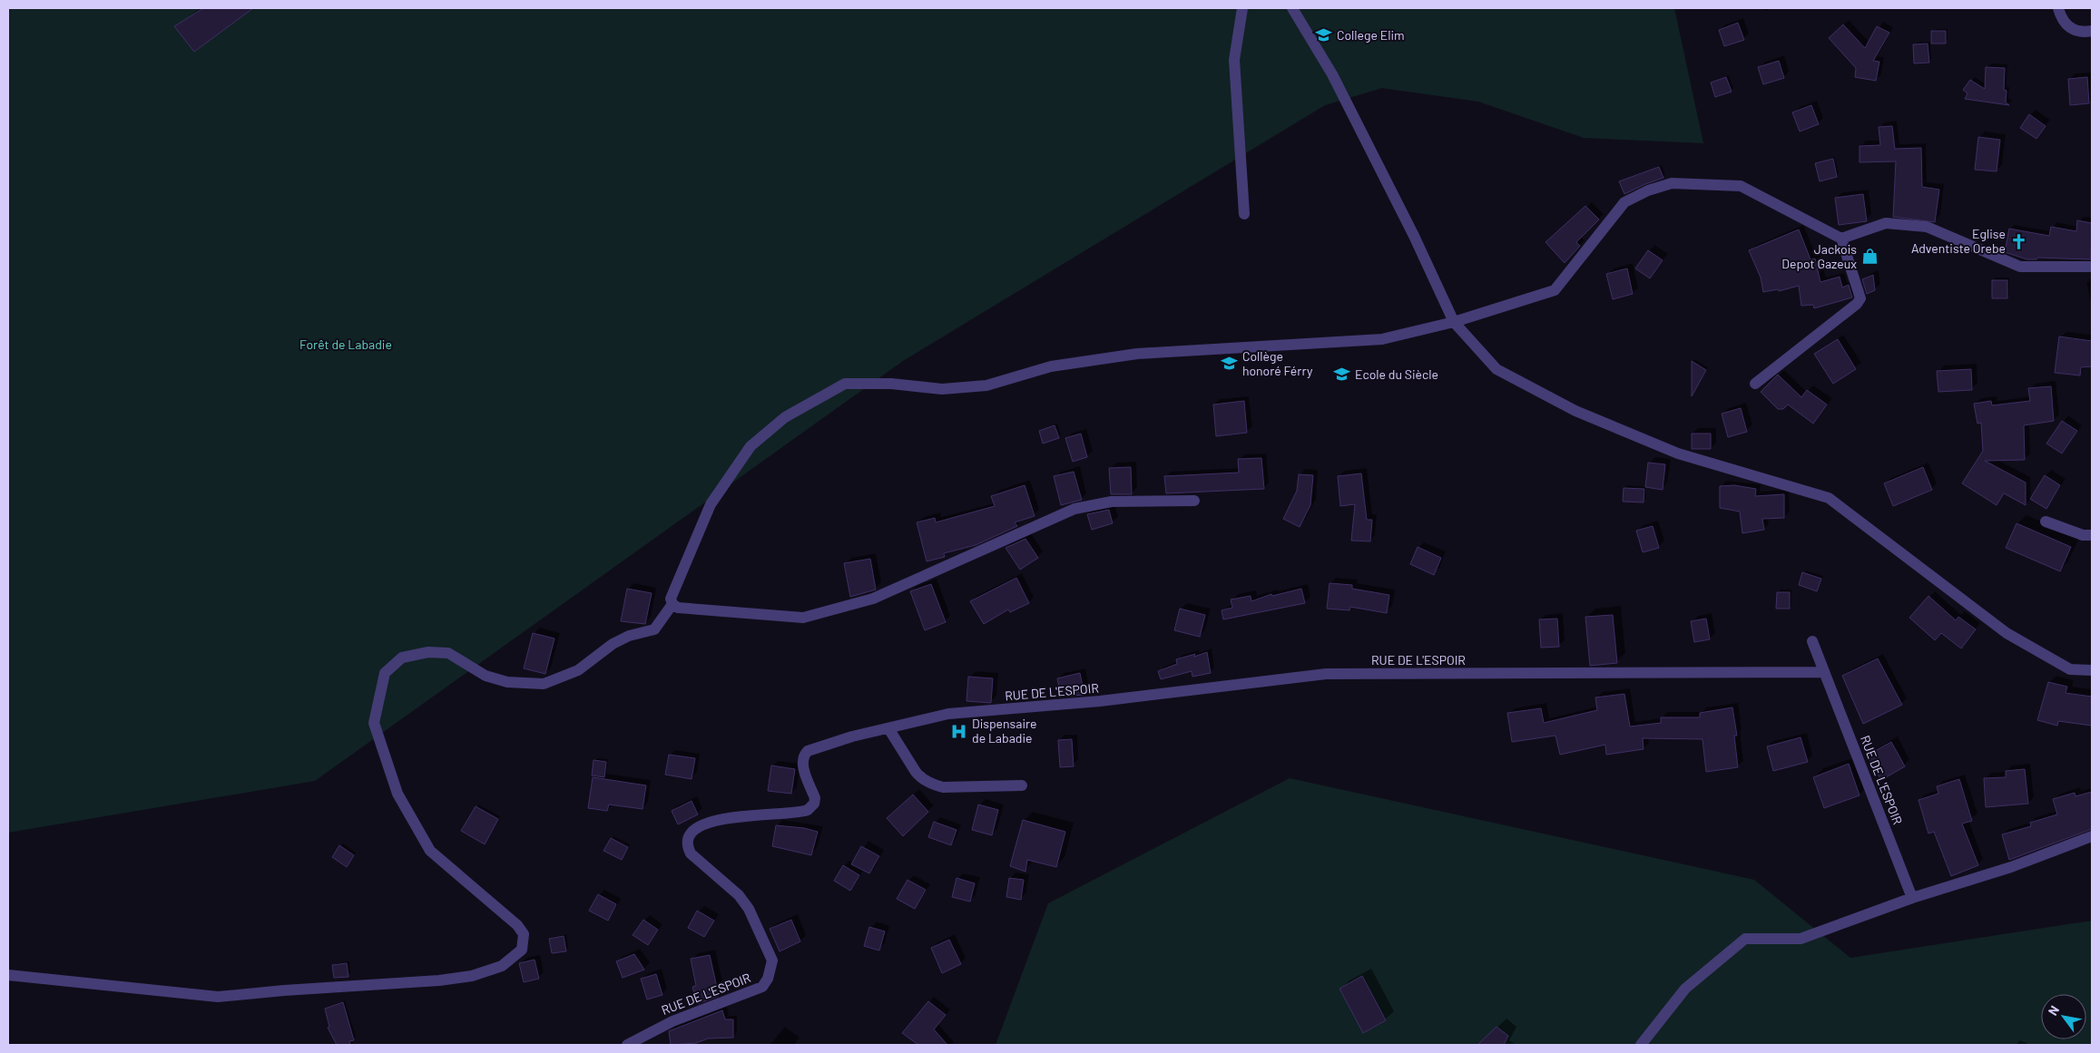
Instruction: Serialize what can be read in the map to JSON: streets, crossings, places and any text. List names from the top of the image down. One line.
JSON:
{"streets":{"street":["RUE DE L'ESPOIR"]},"parks":["Forêt de Labadie"],"places":{"school or university":["College Elim","Collège honoré Férry","Ecole du Siècle"],"church":["Eglise Adventiste Orebe"],"shop":["Jackois Depot Gazeux"],"hospital":["Dispensaire de Labadie"]},"north":"top left"}
